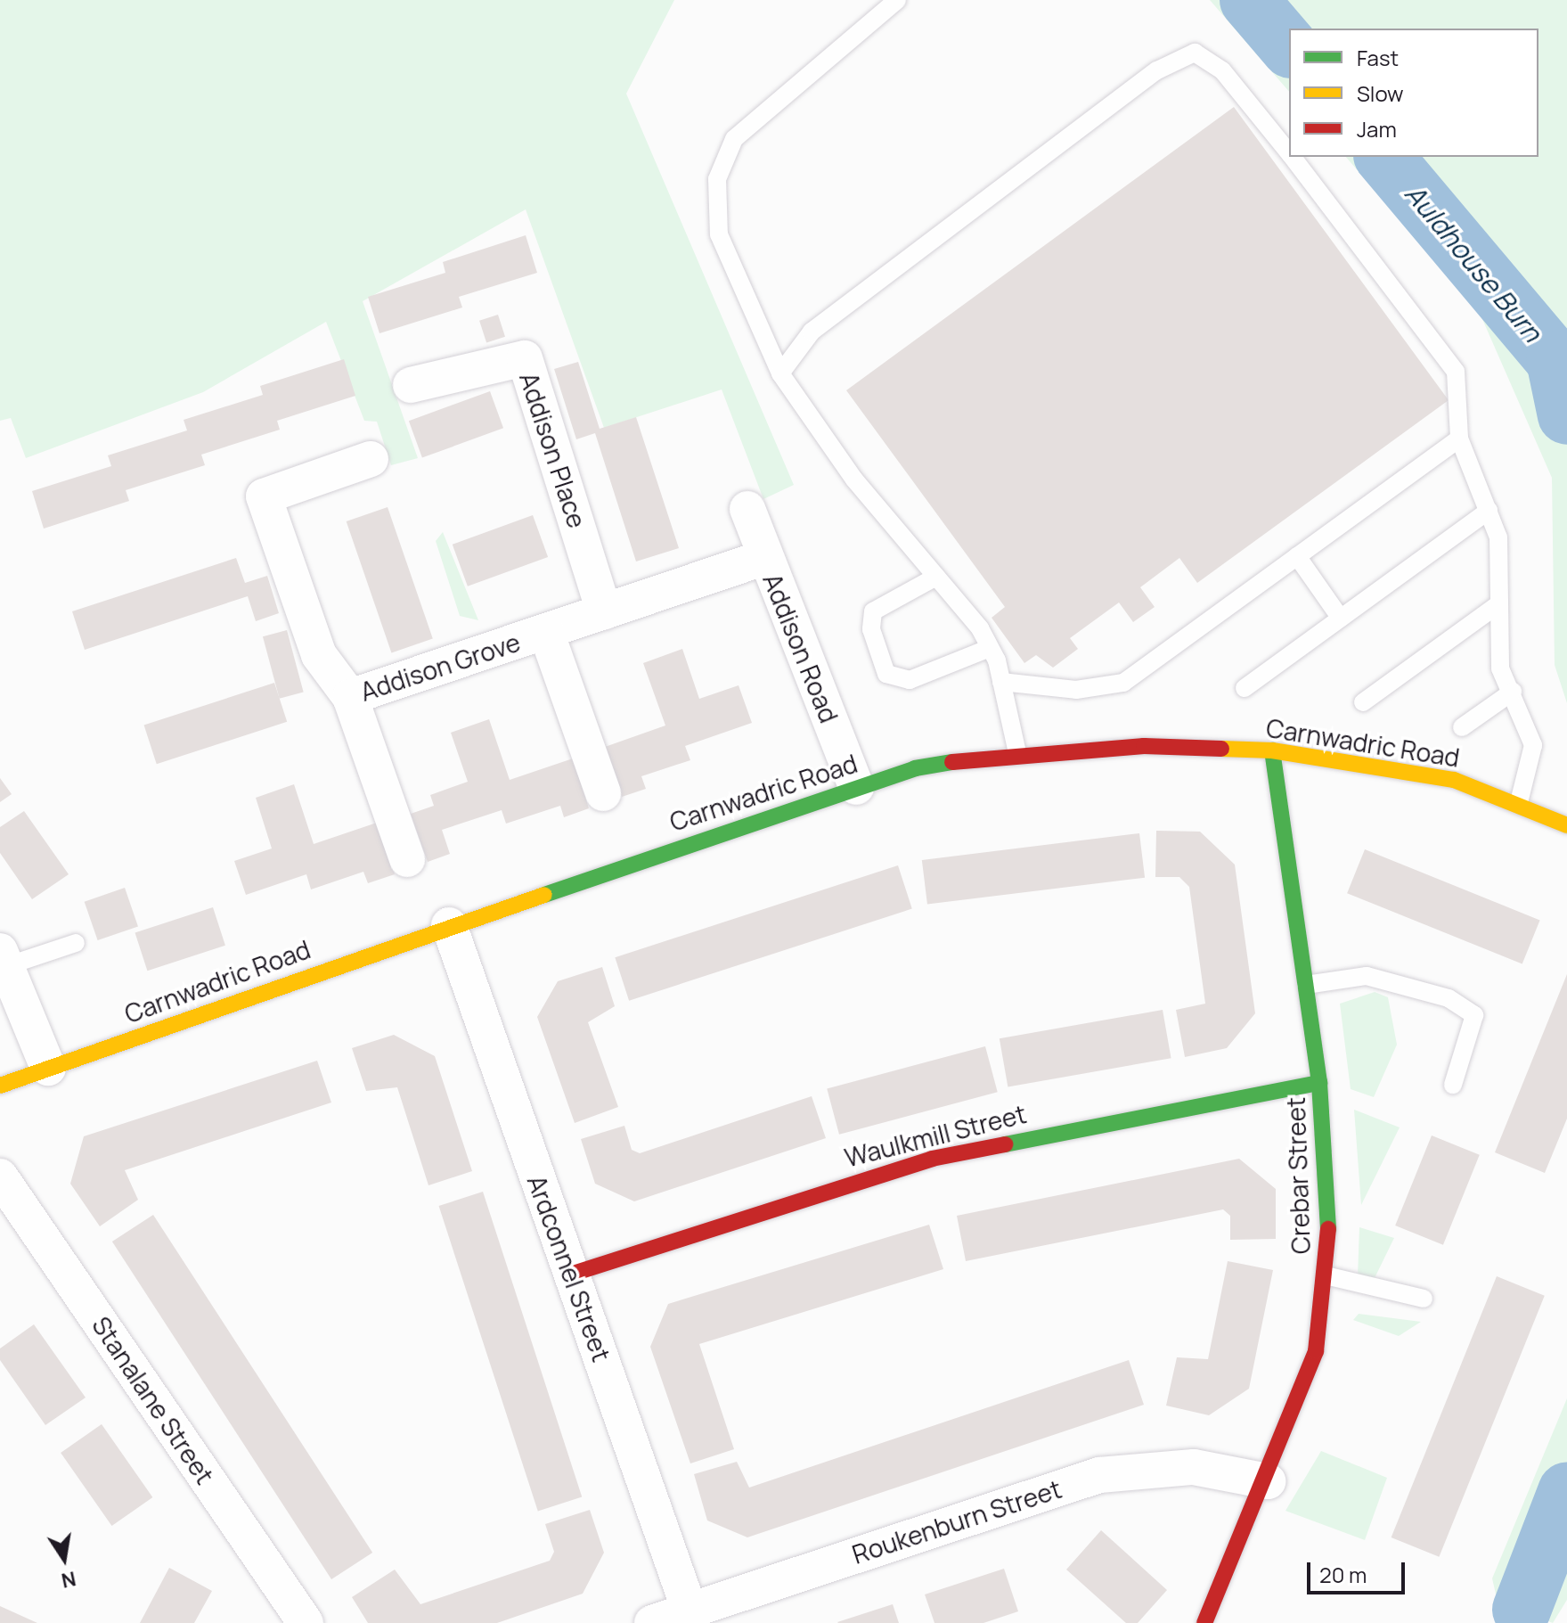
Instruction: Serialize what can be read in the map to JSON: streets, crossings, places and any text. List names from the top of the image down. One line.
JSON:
{"streets":{"street":["Addison Place","Addison Road","Addison Grove","Carnwadric Road","Waulkmill Street","Crebar Street","Ardconnel Street","Stanalane Street","Roukenburn Street"]},"crossings":[["Addison Place","Addison Grove"],["Addison Road","Addison Grove"],["Addison Road","Carnwadric Road"],["Carnwadric Road","Crebar Street"],["Carnwadric Road","Ardconnel Street"],["Waulkmill Street","Crebar Street"],["Waulkmill Street","Ardconnel Street"],["Crebar Street","Roukenburn Street"],["Ardconnel Street","Roukenburn Street"]],"water":["Auldhouse Burn"],"legend":["Fast","Slow","Jam"],"scale_bar":"20 m","north":"bottom"}
